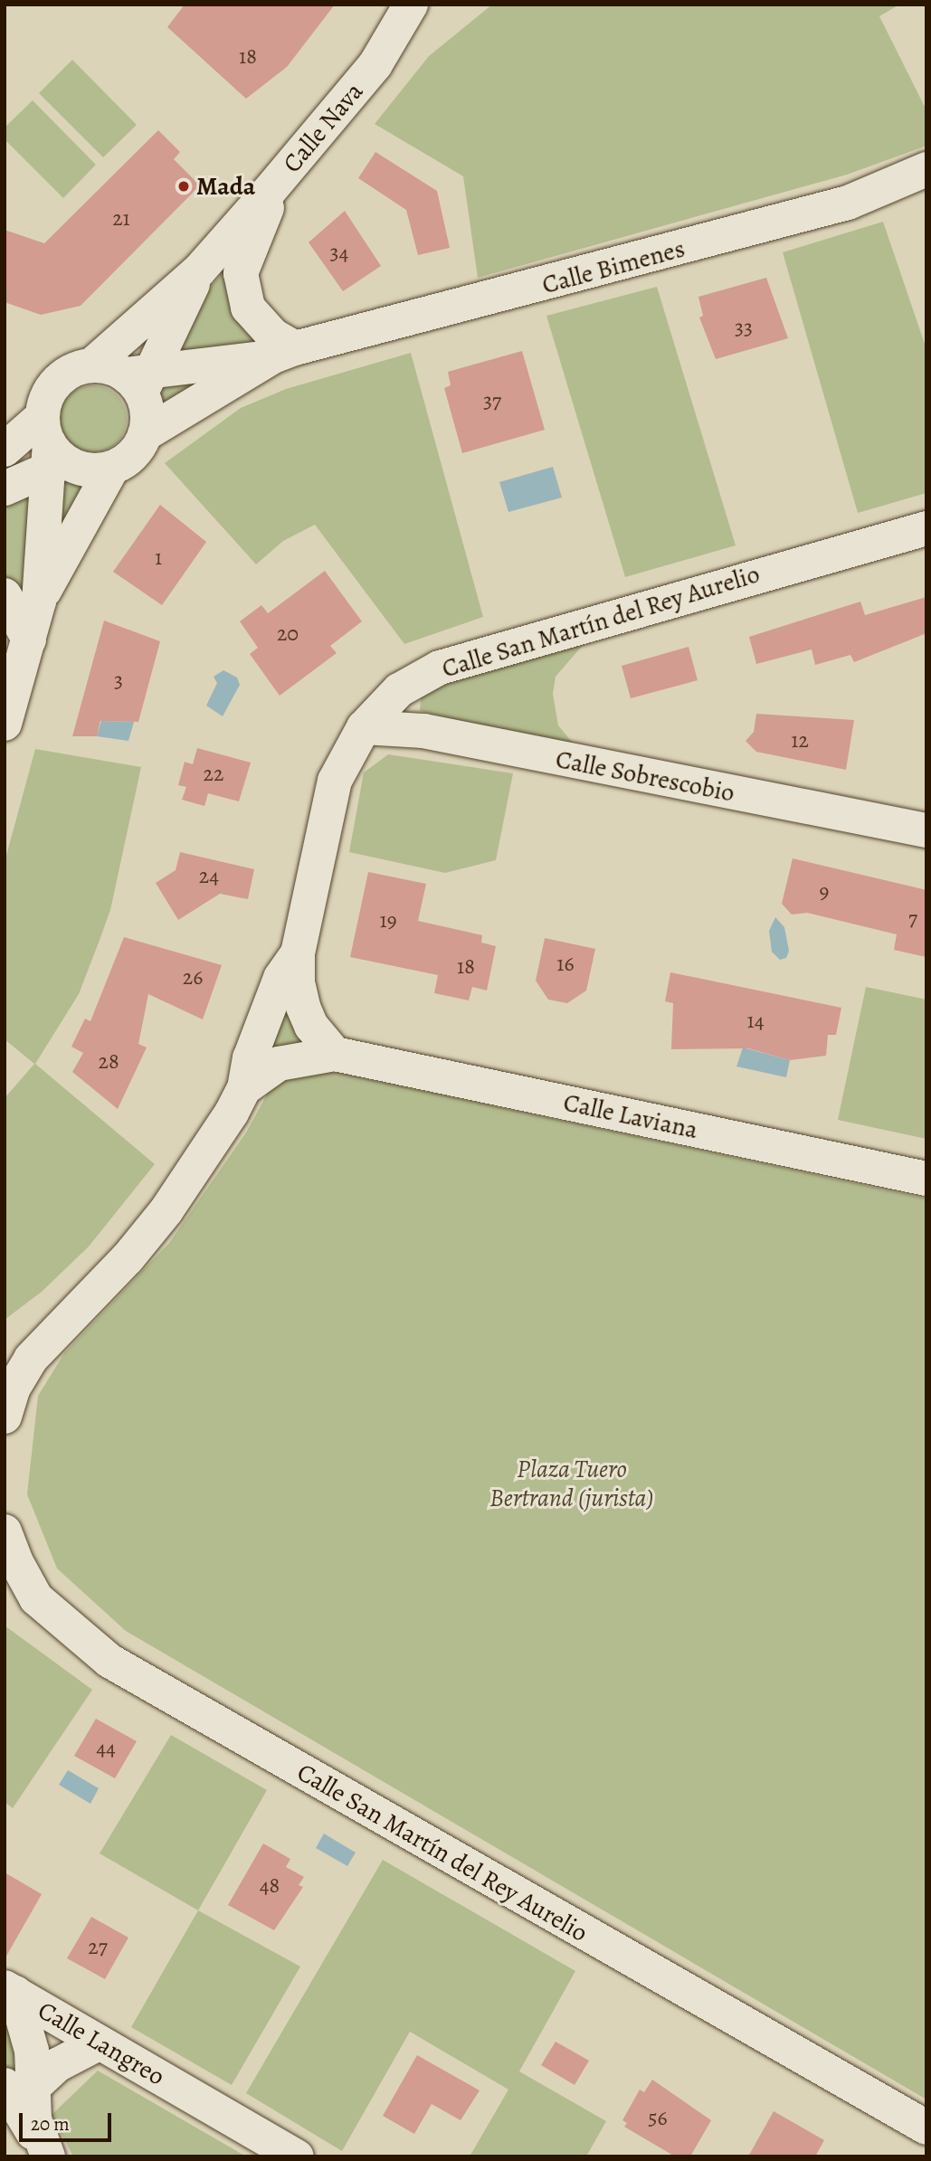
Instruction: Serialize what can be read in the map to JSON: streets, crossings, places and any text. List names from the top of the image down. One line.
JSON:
{"streets":{"street":["Calle Nava","Calle Bimenes","Calle San Martín del Rey Aurelio","Calle Sobrescobio","Calle Laviana","Calle Langreo"]},"crossings":[["Calle Nava","Calle Bimenes"],["Calle San Martín del Rey Aurelio","Calle Sobrescobio"],["Calle San Martín del Rey Aurelio","Calle Laviana"]],"parks":["Plaza Tuero Bertrand (jurista)"],"places":["Mada"],"house_numbers":["18","21","34","33","37","1","20","3","12","22","24","9","7","19","16","18","26","14","28","44","48","27","56"],"scale_bar":"20 m"}
